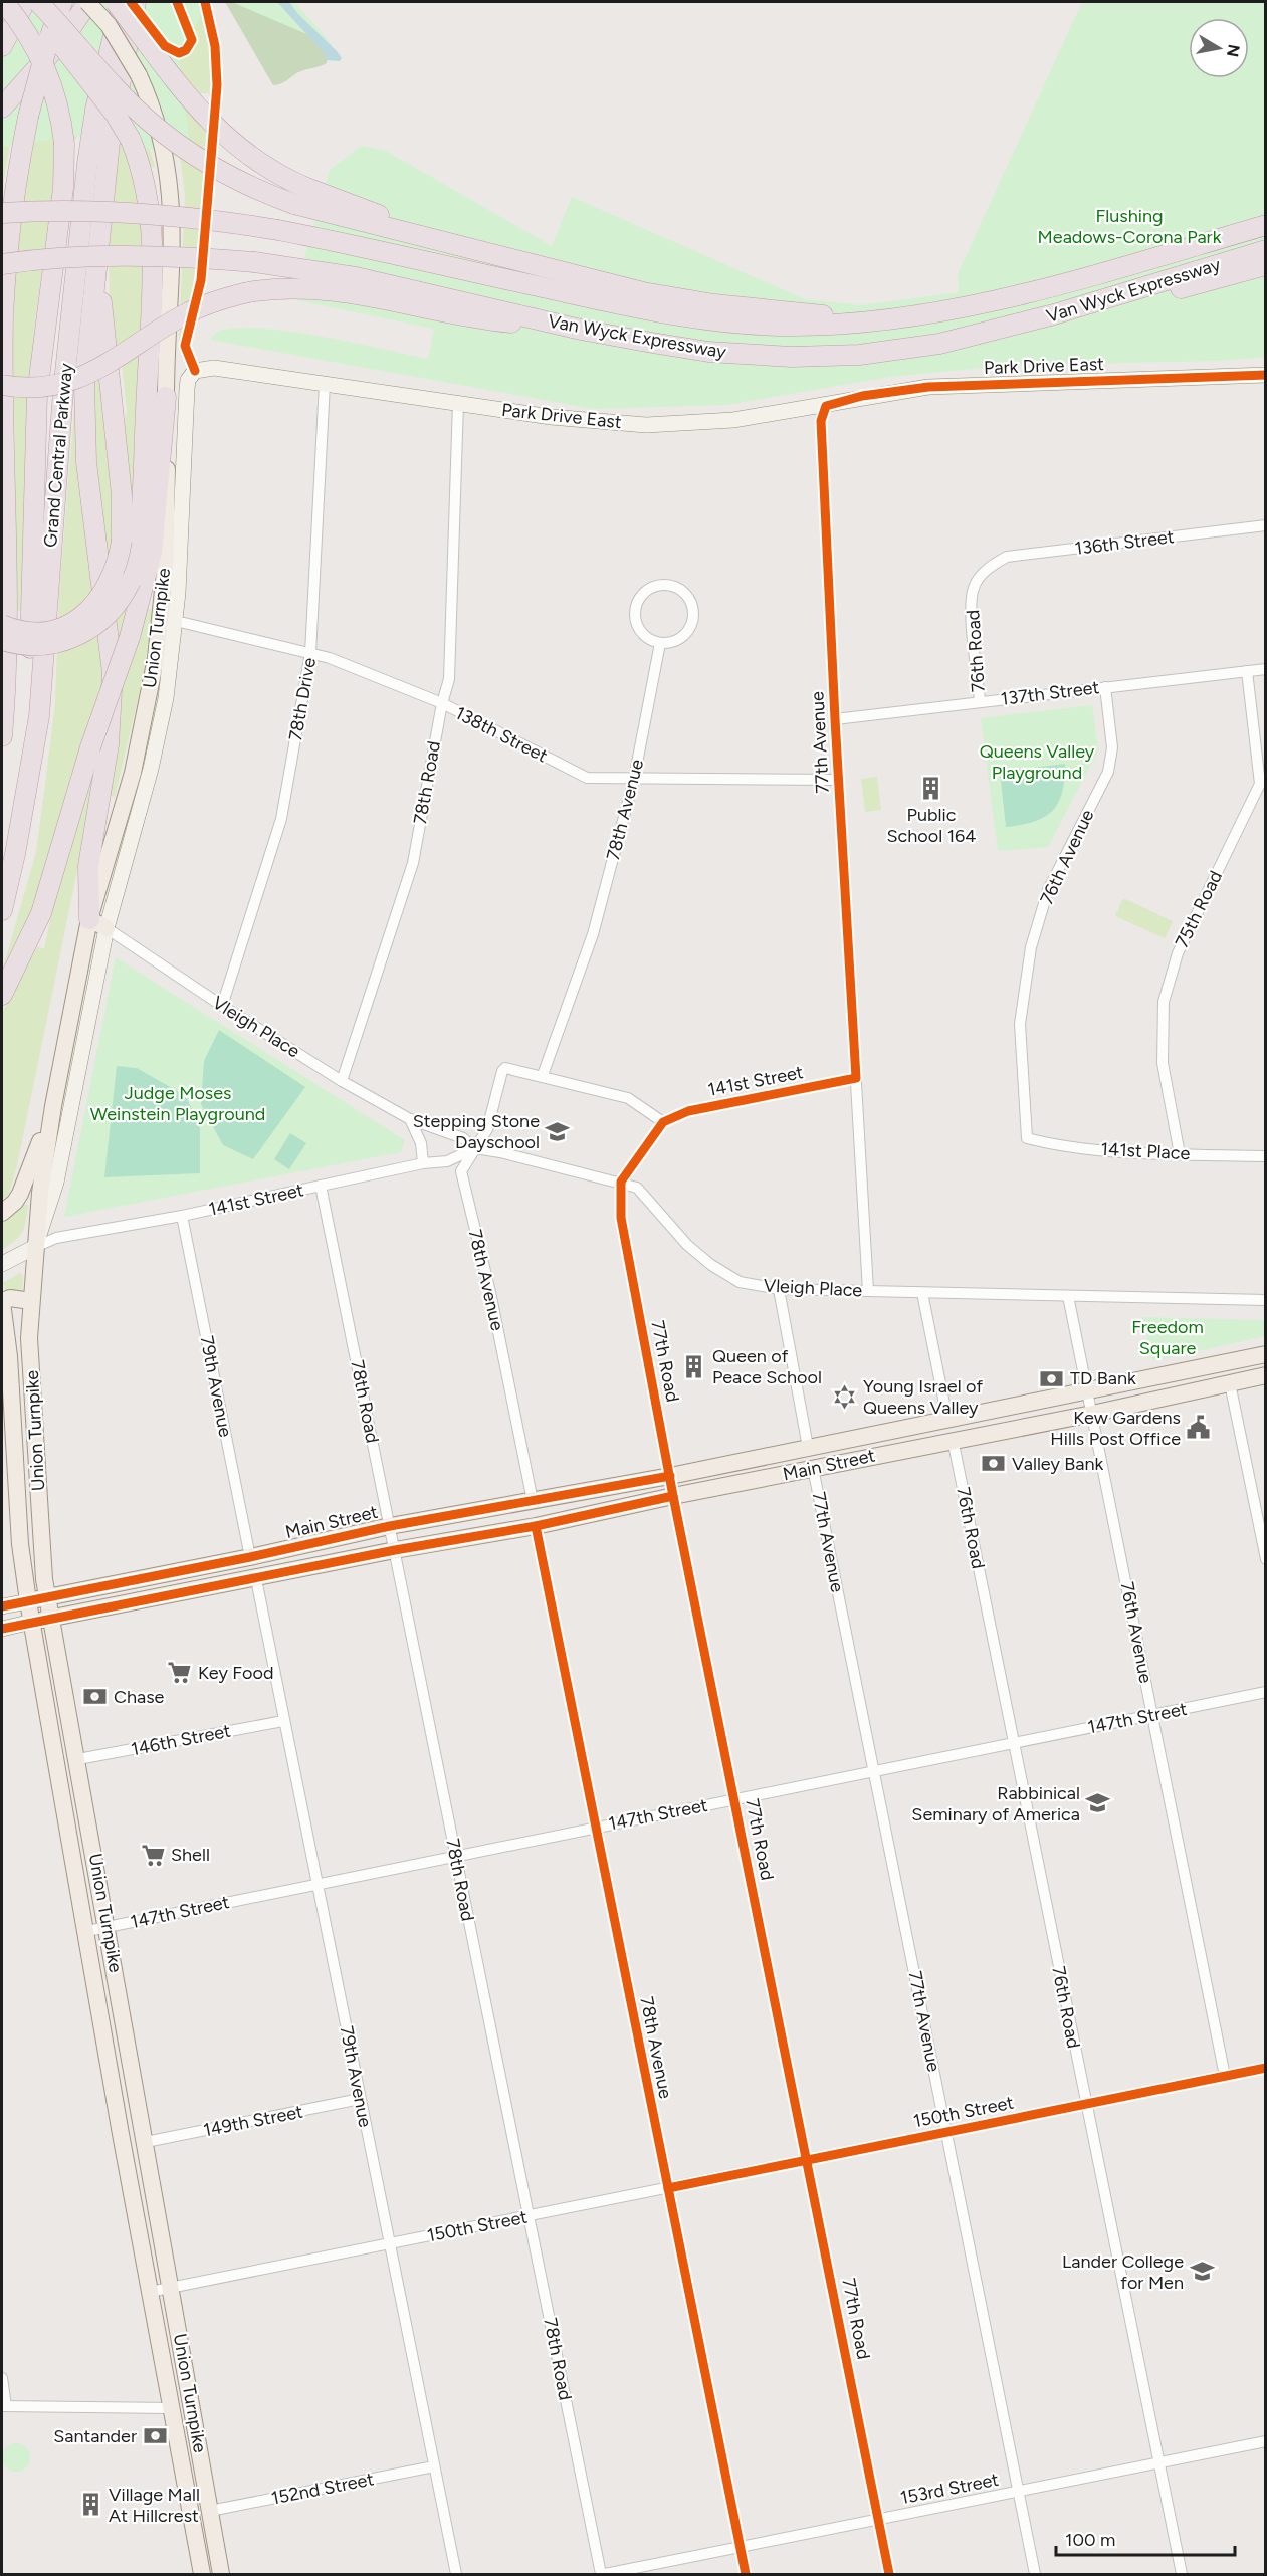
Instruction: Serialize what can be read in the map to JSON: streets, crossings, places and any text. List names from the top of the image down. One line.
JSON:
{"streets":{"highway":["Van Wyck Expressway","Grand Central Parkway"],"main road":["Union Turnpike","Main Street"],"street":["Park Drive East","136th Street","76th Road","137th Street","78th Drive","138th Street","77th Avenue","78th Road","78th Avenue","76th Avenue","75th Road","Vleigh Place","141st Street","141st Place","77th Road","79th Avenue","147th Street","146th Street","150th Street","149th Street","152nd Street","153rd Street"]},"crossings":[["Park Drive East","Union Turnpike"],["Park Drive East","78th Drive"],["Park Drive East","77th Avenue"],["Park Drive East","78th Road"],["136th Street","76th Road"],["Union Turnpike","138th Street"],["Union Turnpike","Vleigh Place"],["Union Turnpike","141st Street"],["Union Turnpike","Main Street"],["Union Turnpike","147th Street"],["Union Turnpike","146th Street"],["Union Turnpike","150th Street"],["Union Turnpike","149th Street"],["Union Turnpike","152nd Street"],["76th Road","137th Street"],["76th Road","Main Street"],["76th Road","147th Street"],["76th Road","150th Street"],["76th Road","153rd Street"],["137th Street","77th Avenue"],["137th Street","76th Avenue"],["137th Street","75th Road"],["78th Drive","138th Street"],["78th Drive","Vleigh Place"],["138th Street","77th Avenue"],["138th Street","78th Road"],["138th Street","78th Avenue"],["77th Avenue","Vleigh Place"],["77th Avenue","141st Street"],["77th Avenue","Main Street"],["77th Avenue","147th Street"],["77th Avenue","150th Street"],["77th Avenue","153rd Street"],["78th Road","Vleigh Place"],["78th Road","141st Street"],["78th Road","Main Street"],["78th Road","147th Street"],["78th Road","150th Street"],["78th Avenue","Vleigh Place"],["78th Avenue","141st Street"],["78th Avenue","Main Street"],["78th Avenue","147th Street"],["78th Avenue","150th Street"],["78th Avenue","153rd Street"],["76th Avenue","Vleigh Place"],["76th Avenue","141st Place"],["76th Avenue","Main Street"],["76th Avenue","147th Street"],["76th Avenue","150th Street"],["75th Road","141st Place"],["Vleigh Place","141st Street"],["Vleigh Place","77th Road"],["141st Street","79th Avenue"],["77th Road","Main Street"],["77th Road","147th Street"],["77th Road","150th Street"],["77th Road","153rd Street"],["79th Avenue","Main Street"],["79th Avenue","147th Street"],["79th Avenue","146th Street"],["79th Avenue","150th Street"],["79th Avenue","149th Street"],["79th Avenue","152nd Street"]],"parks":["Flushing Meadows-Corona Park","Queens Valley Playground","Judge Moses Weinstein Playground","Freedom Square"],"places":{"building":["Public School 164","Queen of Peace School","Village Mall At Hillcrest"],"school or university":["Stepping Stone Dayschool","Rabbinical Seminary of America","Lander College for Men"],"bank":["TD Bank","Valley Bank","Chase","Santander"],"synagogue":["Young Israel of Queens Valley"],"public building":["Kew Gardens Hills Post Office"],"supermarket":["Key Food","Shell"]},"scale_bar":"100 m","north":"right"}
